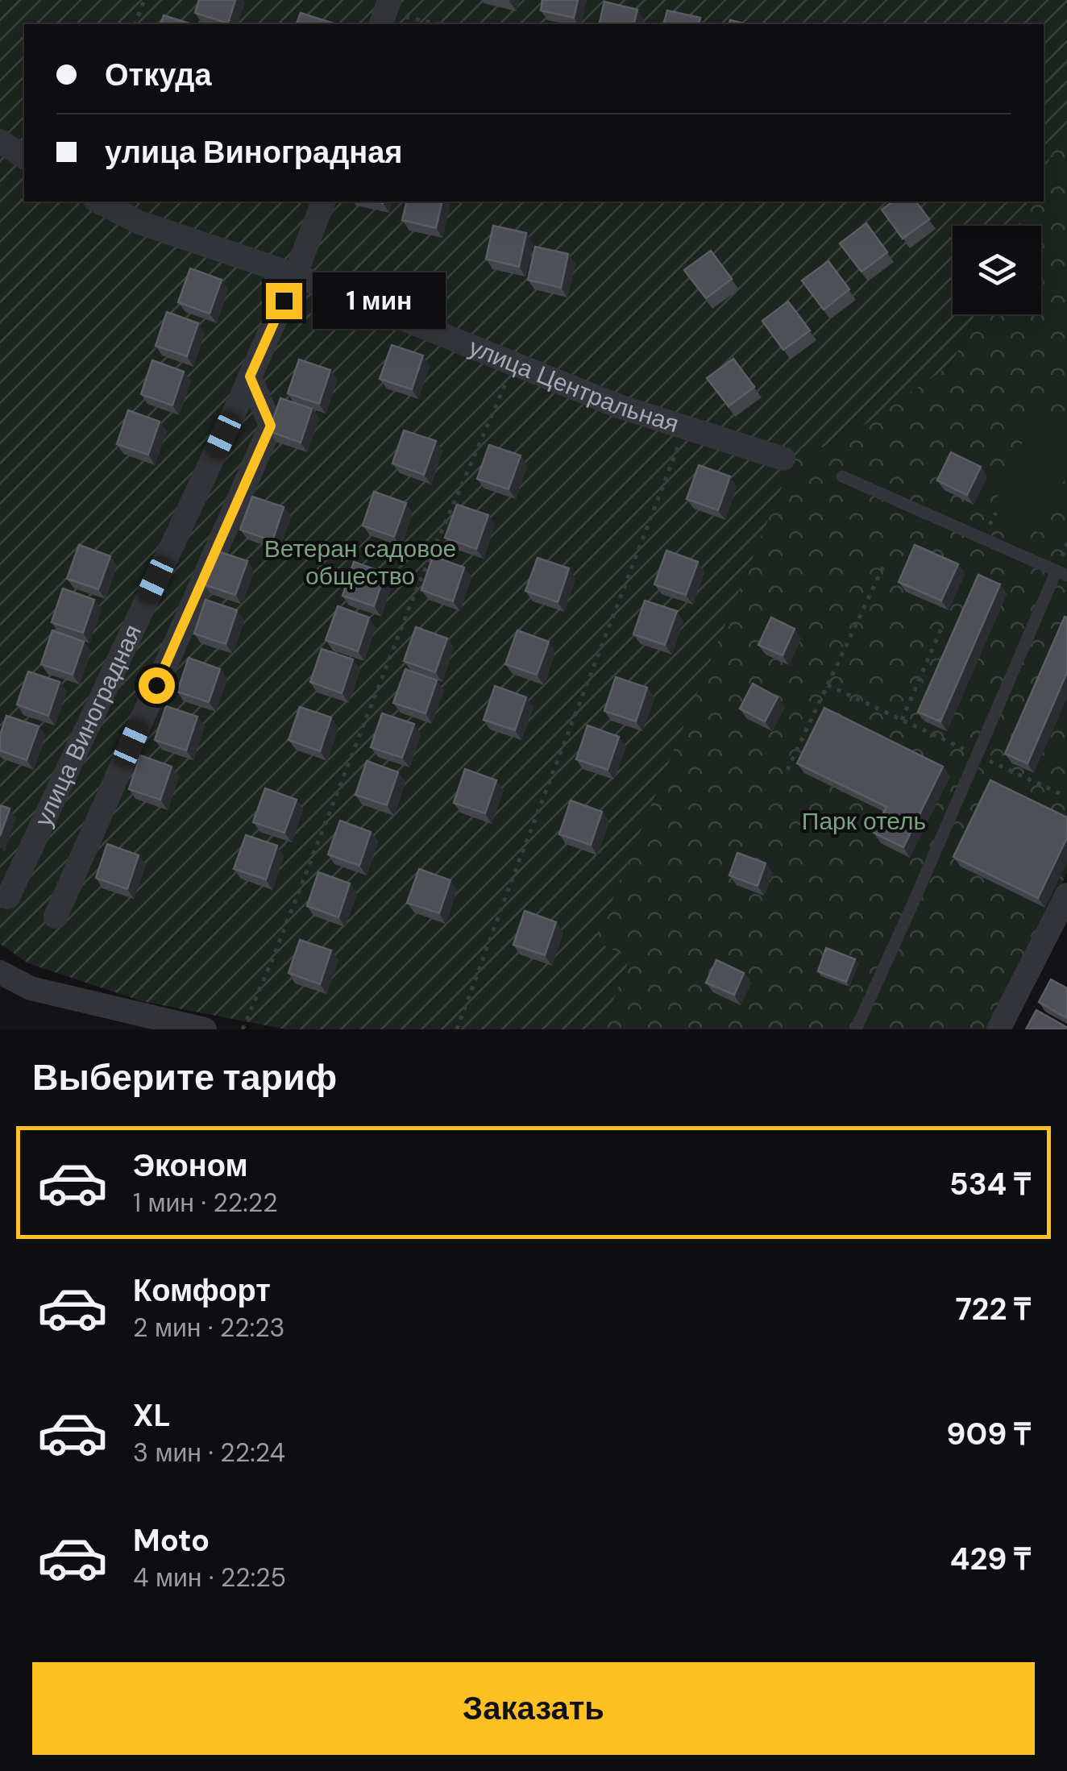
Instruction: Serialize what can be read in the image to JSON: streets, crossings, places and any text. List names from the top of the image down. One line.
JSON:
{"streets":{"street":["улица Центральная","улица Виноградная"]},"crossings":[["улица Центральная","улица Виноградная"]],"parks":["Ветеран садовое общество","Парк отель"],"page":{"banner":["Откуда","улица Виноградная"],"bubble":"1 мин","heading":"Выберите тариф","list":[{"name":"Эконом","note":"1 мин · 22:22","value":"534 ₸"},{"name":"Комфорт","note":"2 мин · 22:23","value":"722 ₸"},{"name":"XL","note":"3 мин · 22:24","value":"909 ₸"},{"name":"Moto","note":"4 мин · 22:25","value":"429 ₸"}],"buttons":"Заказать"}}
